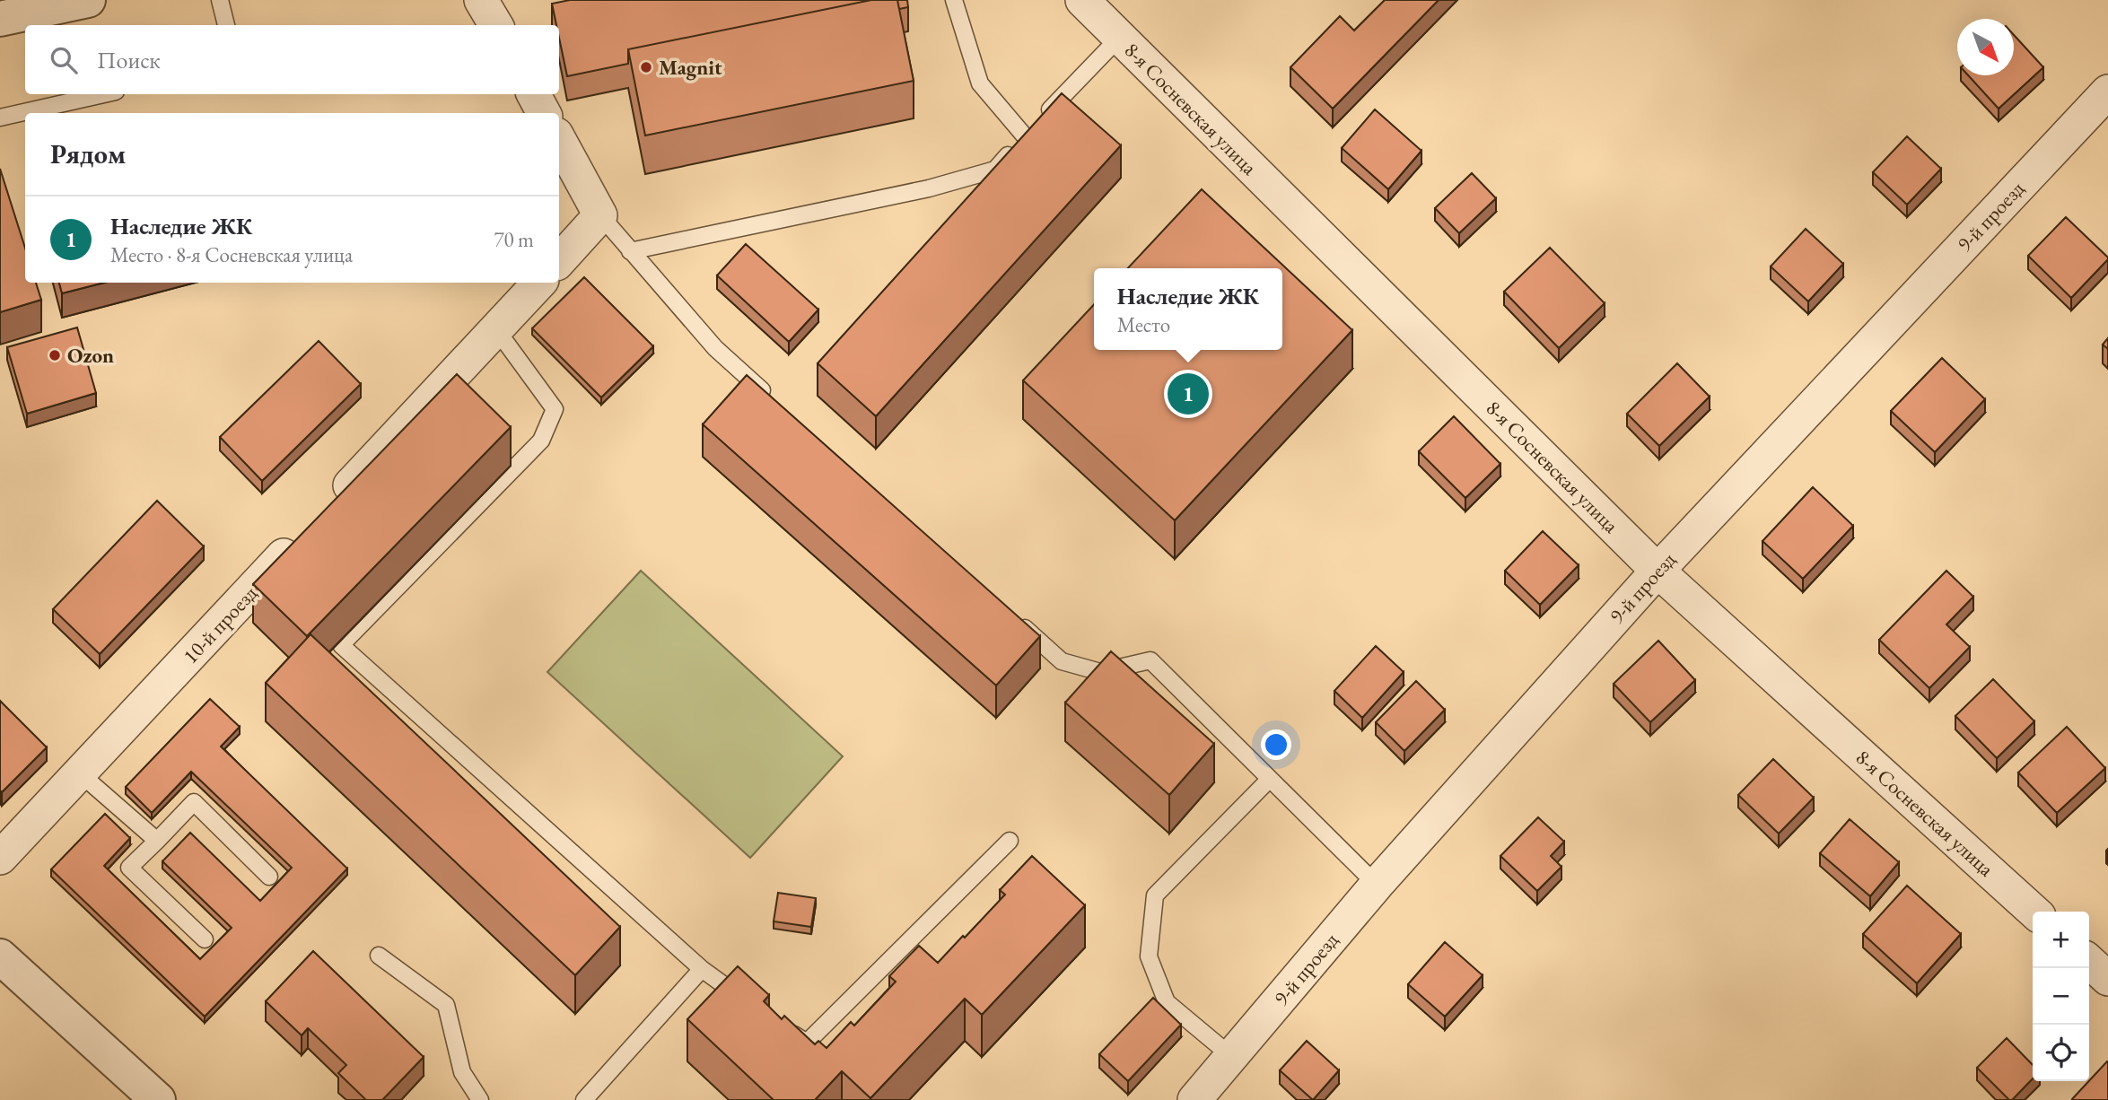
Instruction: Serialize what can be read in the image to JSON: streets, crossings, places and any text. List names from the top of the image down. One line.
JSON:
{"streets":{"street":["8-я Сосневская улица","9-й проезд","10-й проезд"]},"crossings":[["8-я Сосневская улица","9-й проезд"]],"places":["Magnit","Ozon"],"north":"bottom right","page":{"search":"Поиск","heading":"Рядом","list":[{"mark":"1","name":"Наследие ЖК","note":"Место · 8-я Сосневская улица","value":"70 m"}],"popup":["Наследие ЖК","Место"],"pins":"1","map_buttons":["+","−"]}}
